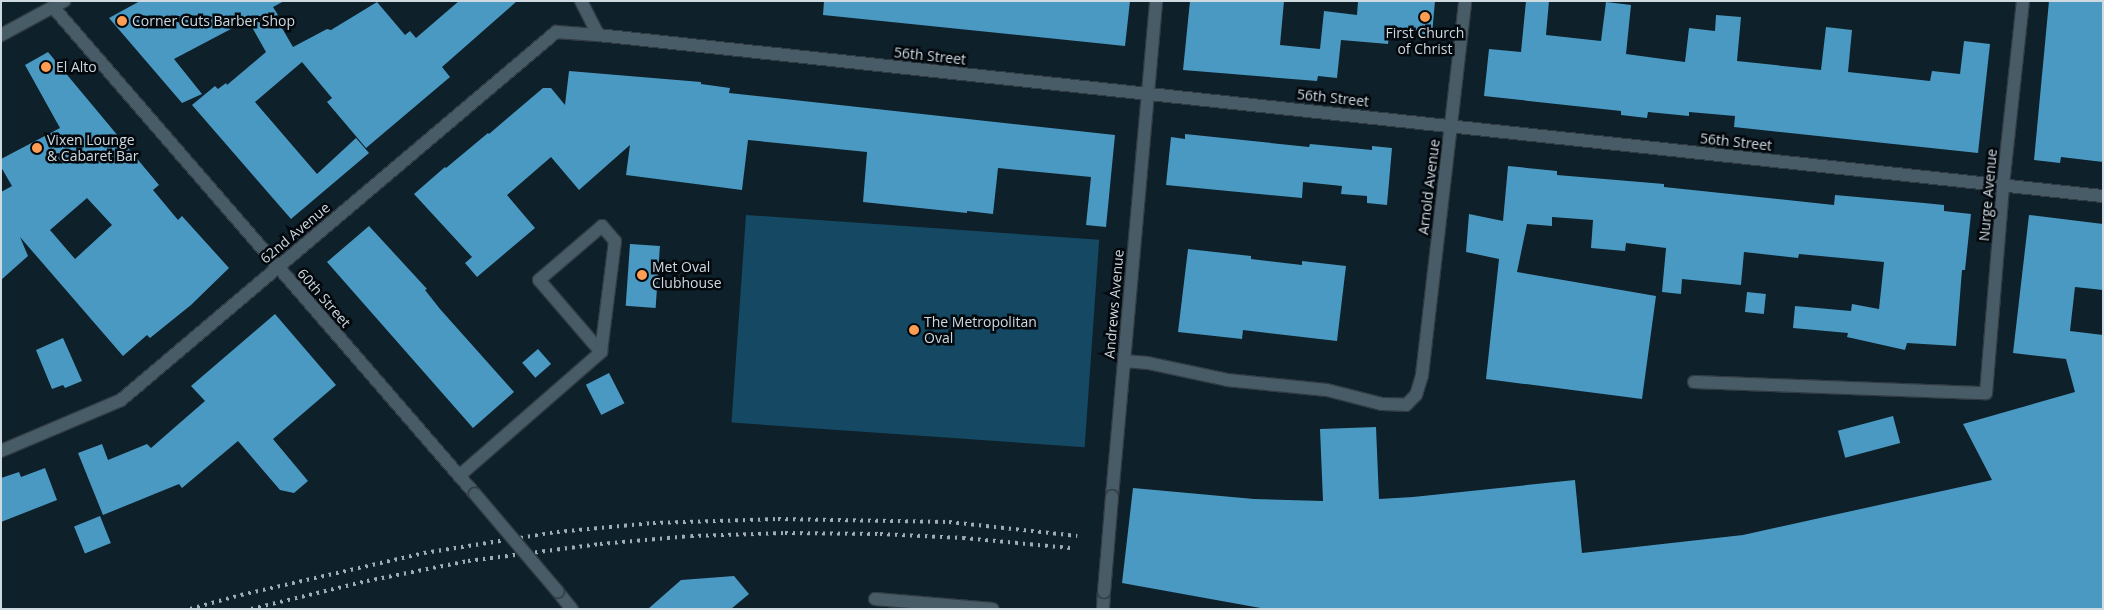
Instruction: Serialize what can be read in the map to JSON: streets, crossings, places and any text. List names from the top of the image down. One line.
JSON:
{"streets":{"street":["56th Street","Arnold Avenue","Nurge Avenue","62nd Avenue","60th Street","Andrews Avenue"]},"crossings":[["56th Street","Arnold Avenue"],["56th Street","Nurge Avenue"],["56th Street","62nd Avenue"],["56th Street","Andrews Avenue"],["Arnold Avenue","Andrews Avenue"],["62nd Avenue","60th Street"]],"places":["First Church of Christ","Corner Cuts Barber Shop","El Alto","Vixen Lounge & Cabaret Bar","Met Oval Clubhouse","The Metropolitan Oval"]}
